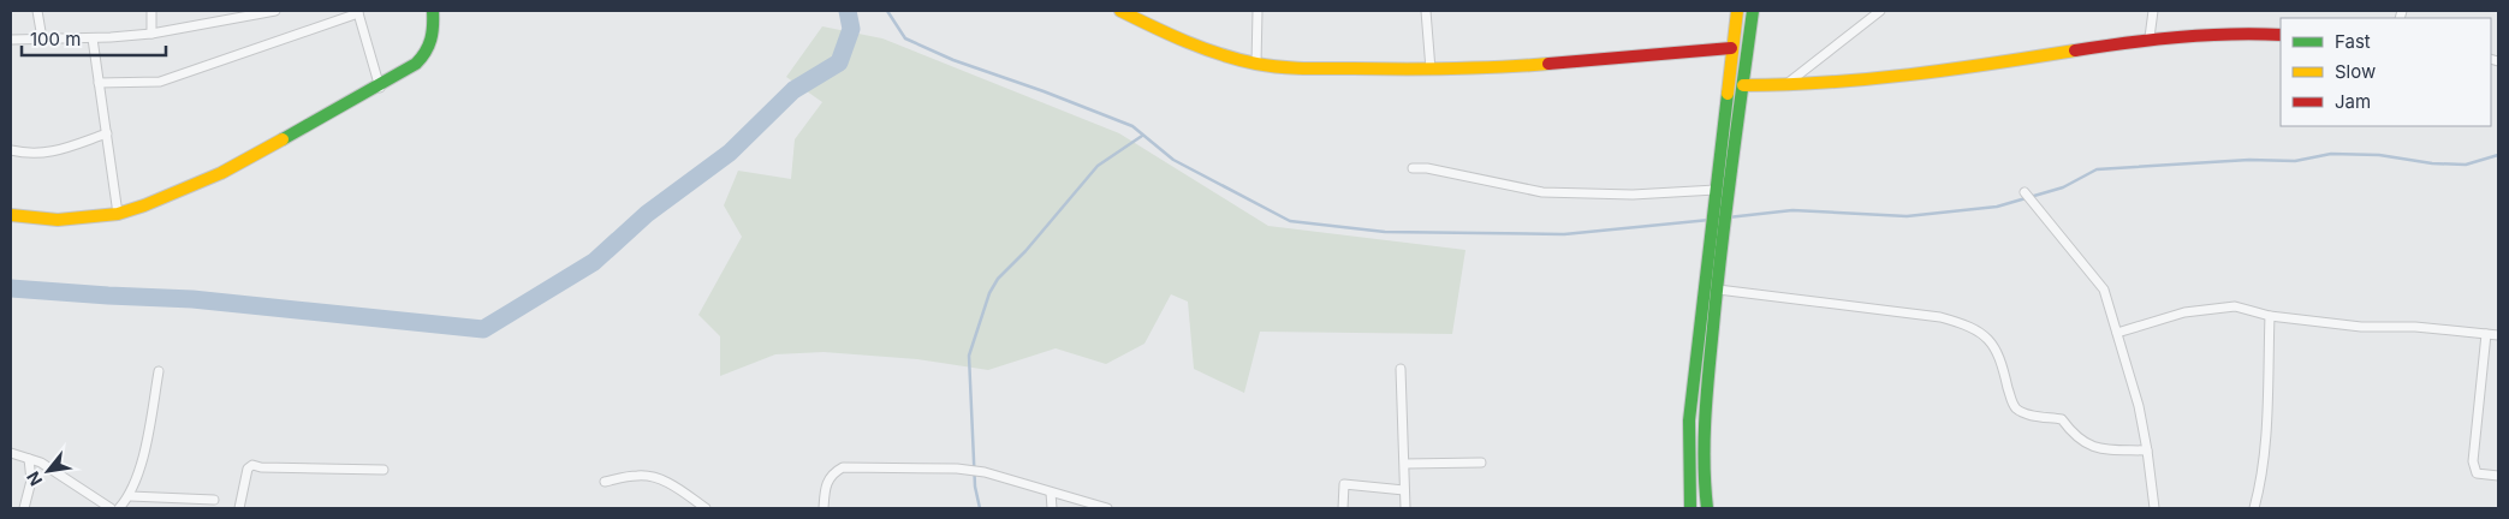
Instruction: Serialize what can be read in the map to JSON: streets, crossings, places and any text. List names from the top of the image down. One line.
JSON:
{"legend":["Fast","Slow","Jam"],"scale_bar":"100 m","north":"bottom left"}
